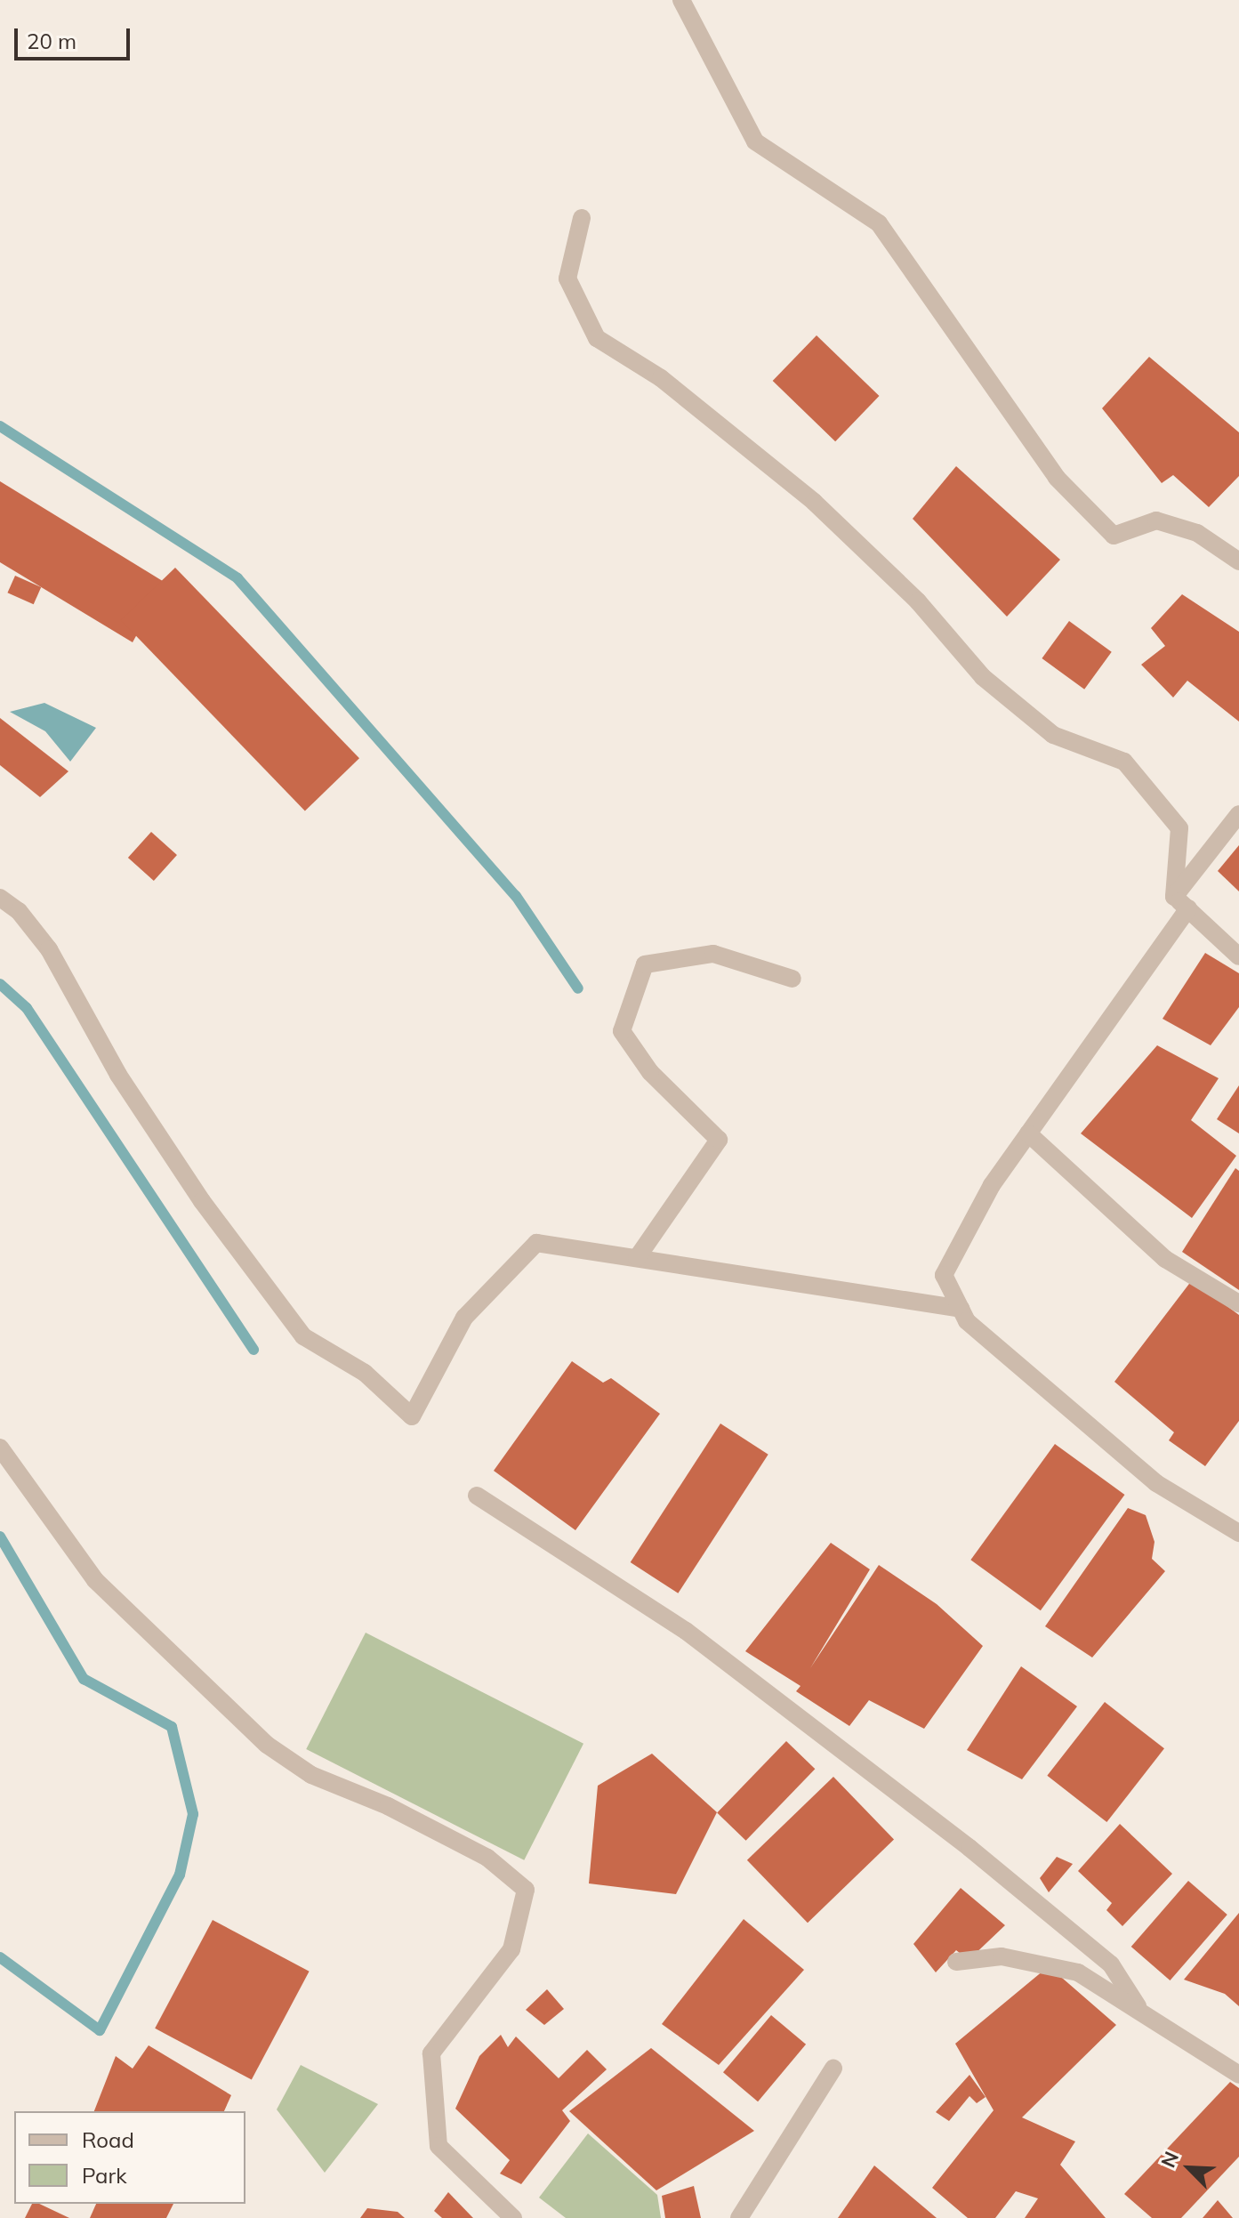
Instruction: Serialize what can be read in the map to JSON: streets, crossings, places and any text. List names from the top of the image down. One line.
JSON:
{"legend":["Road","Park"],"scale_bar":"20 m","north":"top left"}
